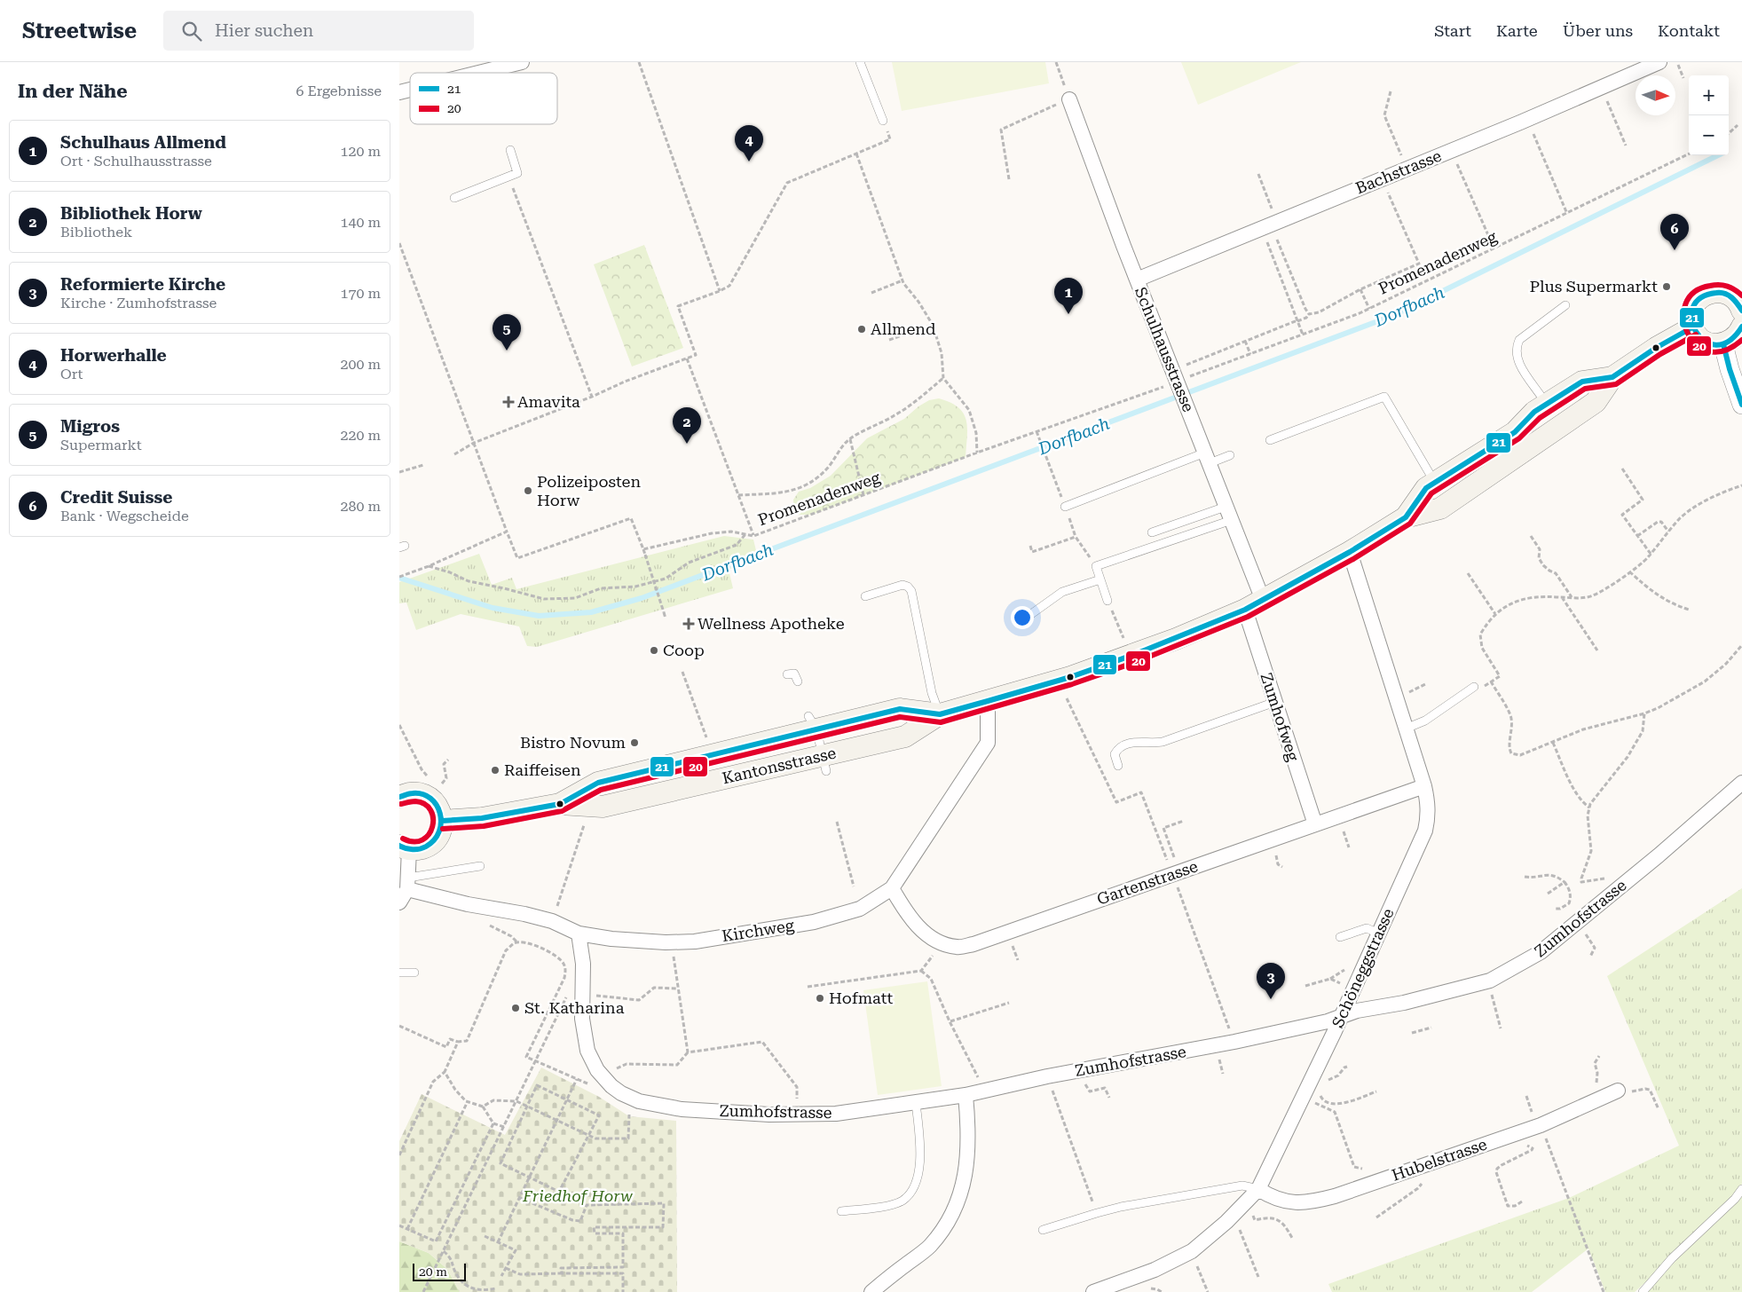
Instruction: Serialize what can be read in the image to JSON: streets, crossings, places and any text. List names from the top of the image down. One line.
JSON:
{"streets":{"main road":["Kantonsstrasse"],"street":["Bachstrasse","Schulhausstrasse","Zumhofweg","Gartenstrasse","Zumhofstrasse","Kirchweg","Schöneggstrasse","Hubelstrasse"],"path":["Promenadenweg"]},"crossings":[["Bachstrasse","Schulhausstrasse"],["Promenadenweg","Schulhausstrasse"],["Schulhausstrasse","Zumhofweg"],["Schulhausstrasse","Kantonsstrasse"],["Zumhofweg","Kantonsstrasse"],["Zumhofweg","Gartenstrasse"],["Kantonsstrasse","Kirchweg"],["Kantonsstrasse","Schöneggstrasse"],["Gartenstrasse","Kirchweg"],["Gartenstrasse","Schöneggstrasse"],["Zumhofstrasse","Kirchweg"],["Zumhofstrasse","Schöneggstrasse"],["Schöneggstrasse","Hubelstrasse"]],"water":["Dorfbach"],"parks":["Friedhof Horw"],"places":{"other":["Plus Supermarkt","Allmend","Polizeiposten Horw","Coop","Bistro Novum","Raiffeisen","Hofmatt","St. Katharina"],"health":["Amavita","Wellness Apotheke"]},"lines":["transit line 20","transit line 21"],"legend":["21","20"],"scale_bar":"20 m","north":"right","page":{"header":"Streetwise","search":"Hier suchen","nav":["Start","Karte","Über uns","Kontakt"],"heading":["In der Nähe","6 Ergebnisse"],"map_buttons":["+","−"],"list":[{"mark":"1","name":"Schulhaus Allmend","note":"Ort · Schulhausstrasse","value":"120 m"},{"mark":"2","name":"Bibliothek Horw","note":"Bibliothek","value":"140 m"},{"mark":"3","name":"Reformierte Kirche","note":"Kirche · Zumhofstrasse","value":"170 m"},{"mark":"4","name":"Horwerhalle","note":"Ort","value":"200 m"},{"mark":"5","name":"Migros","note":"Supermarkt","value":"220 m"},{"mark":"6","name":"Credit Suisse","note":"Bank · Wegscheide","value":"280 m"}],"pins":["4","6","1","5","2","3"],"scale":"20 m"}}
